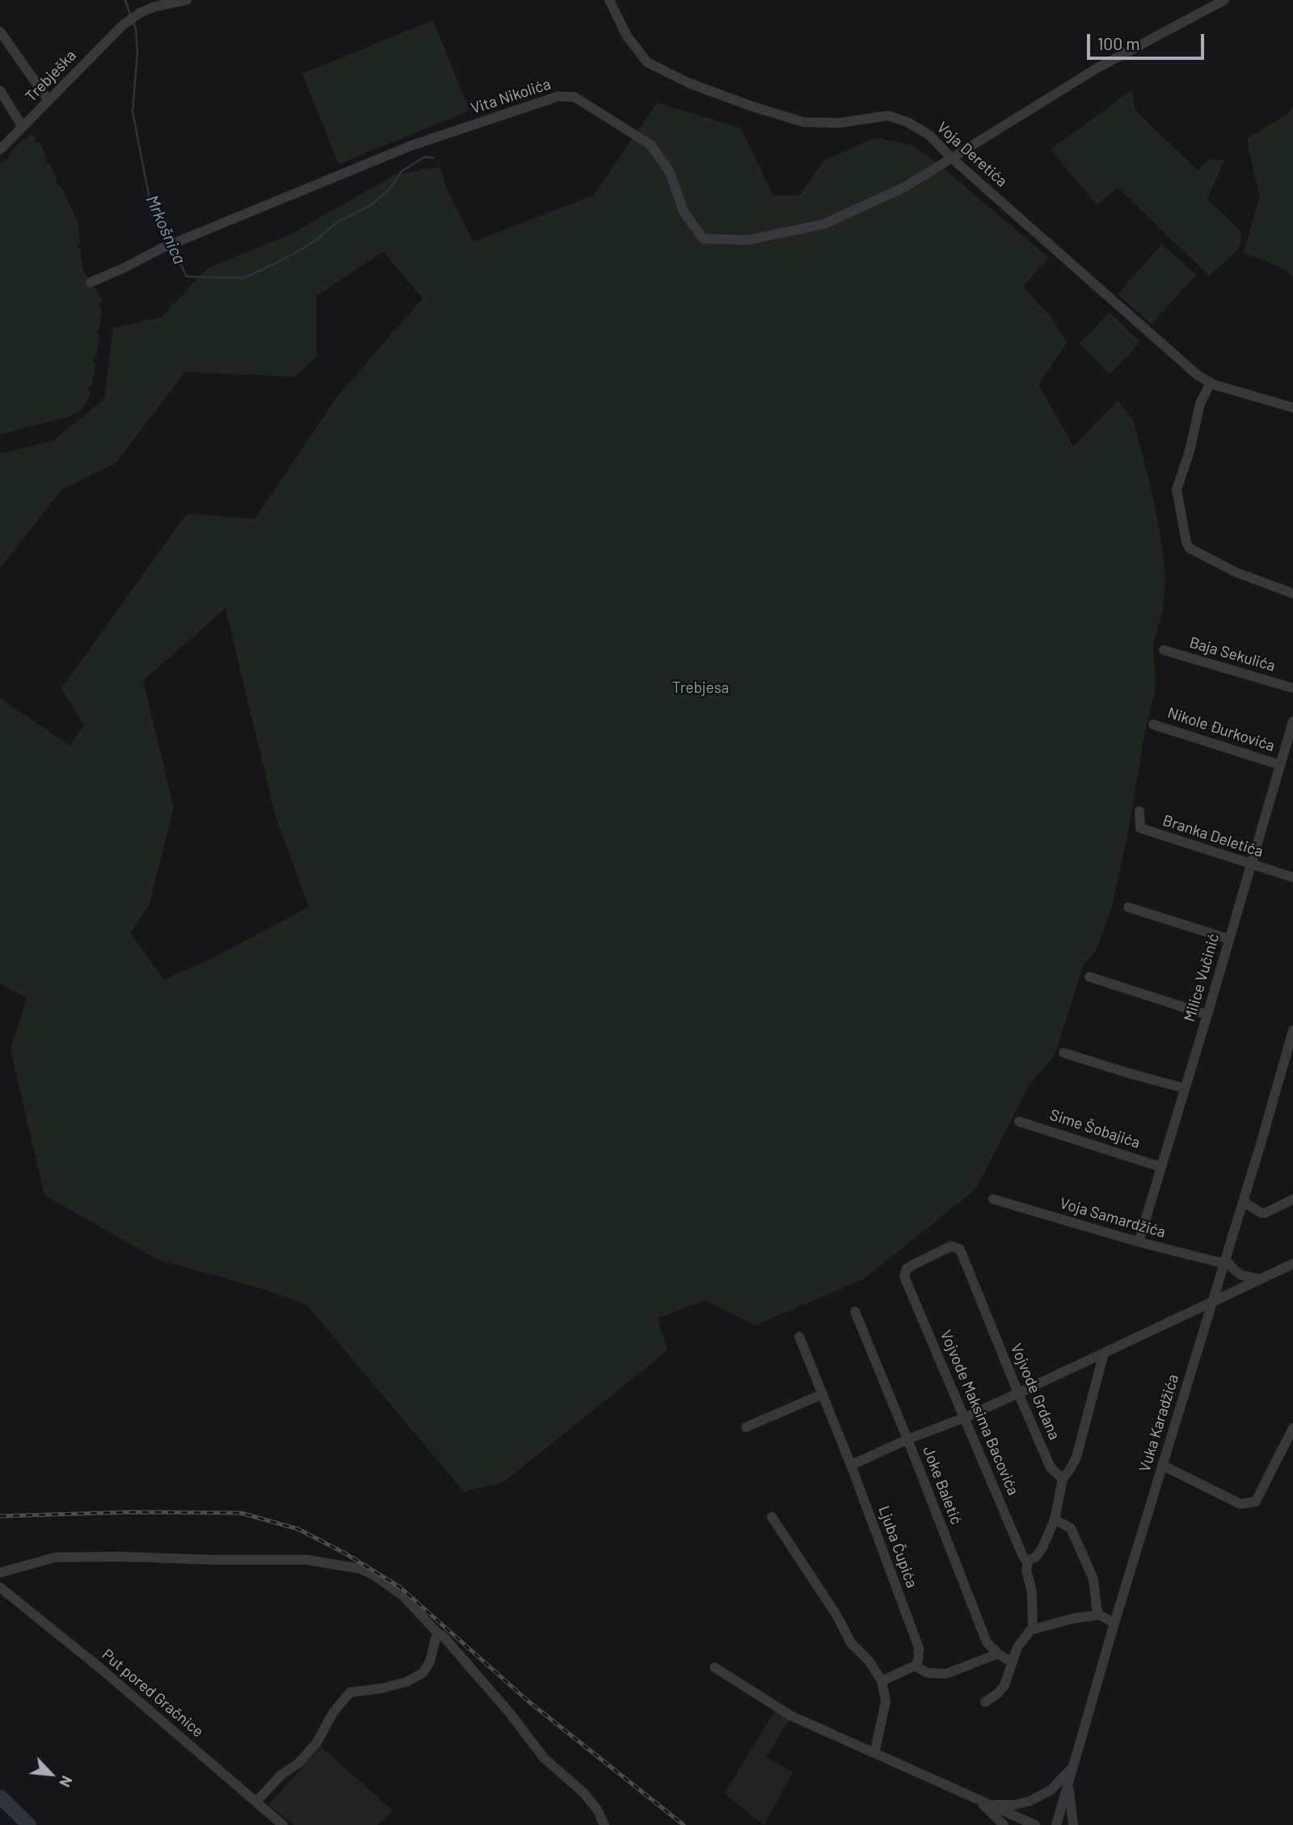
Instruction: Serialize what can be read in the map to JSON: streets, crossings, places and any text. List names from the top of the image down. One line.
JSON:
{"streets":{"street":["Trebješka","Vita Nikolića","Voja Deretića","Baja Sekulića","Nikole Đurkovića","Branka Deletića","Milice Vučinić","Sime Šobajića","Voja Samardžića","Vojvode Grdana","Vojvode Maksima Bacovića","Vuka Karadžića","Joke Baletić","Ljuba Čupića","Put pored Gračnice"]},"crossings":[["Vita Nikolića","Voja Deretića"],["Nikole Đurkovića","Milice Vučinić"],["Branka Deletića","Milice Vučinić"],["Milice Vučinić","Sime Šobajića"],["Milice Vučinić","Voja Samardžića"],["Voja Samardžića","Vuka Karadžića"],["Vojvode Grdana","Vojvode Maksima Bacovića"]],"water":["Mrkošnica"],"parks":["Trebjesa"],"scale_bar":"100 m","north":"bottom right"}
